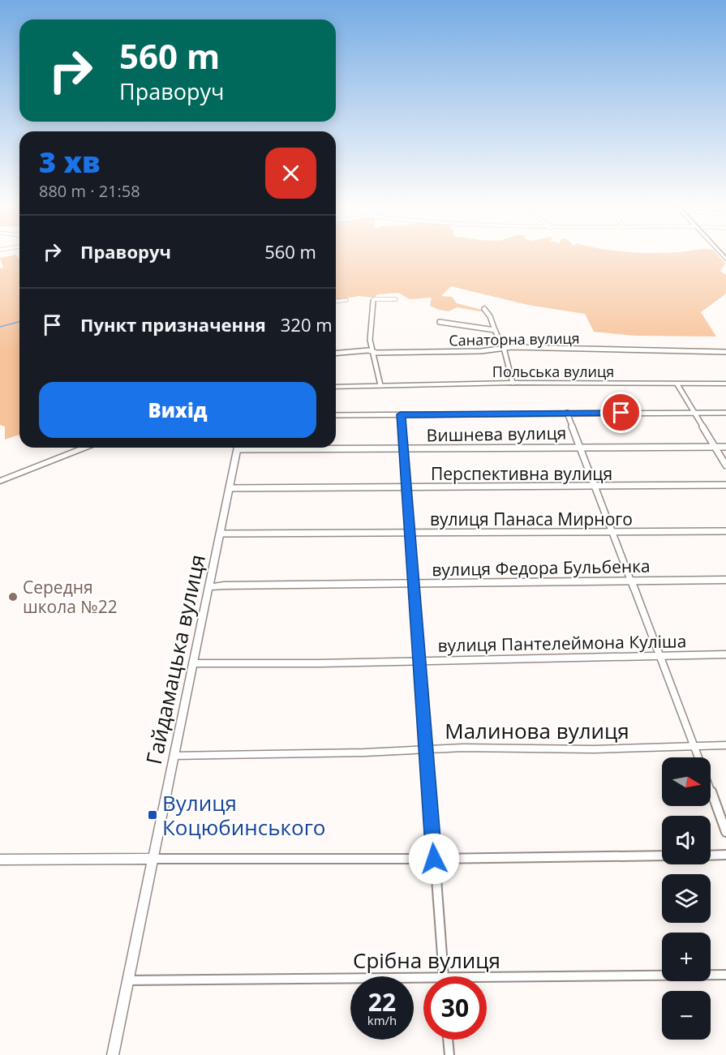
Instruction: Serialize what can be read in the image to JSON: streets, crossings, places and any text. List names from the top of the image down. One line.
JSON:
{"streets":{"street":["Санаторна вулиця","Польська вулиця","Вишнева вулиця","Перспективна вулиця","вулиця Панаса Мирного","вулиця Федора Бульбенка","вулиця Пантелеймона Куліша","Гайдамацька вулиця","Малинова вулиця","Срібна вулиця"]},"crossings":[["Перспективна вулиця","Гайдамацька вулиця"],["вулиця Панаса Мирного","Гайдамацька вулиця"],["вулиця Федора Бульбенка","Гайдамацька вулиця"],["вулиця Пантелеймона Куліша","Гайдамацька вулиця"],["Гайдамацька вулиця","Малинова вулиця"],["Гайдамацька вулиця","Срібна вулиця"]],"places":{"other":["Середня школа №22"],"transit":["Вулиця Коцюбинського"]},"north":"right","page":{"turn":["560 m","Праворуч"],"heading":["3 хв","880 m · 21:58"],"list":[{"name":"Праворуч","value":"560 m"},{"name":"Пункт призначення","value":"320 m"}],"buttons":"Вихід","map_buttons":["+","−"],"speed":"22 km/h","limit":"30"}}
